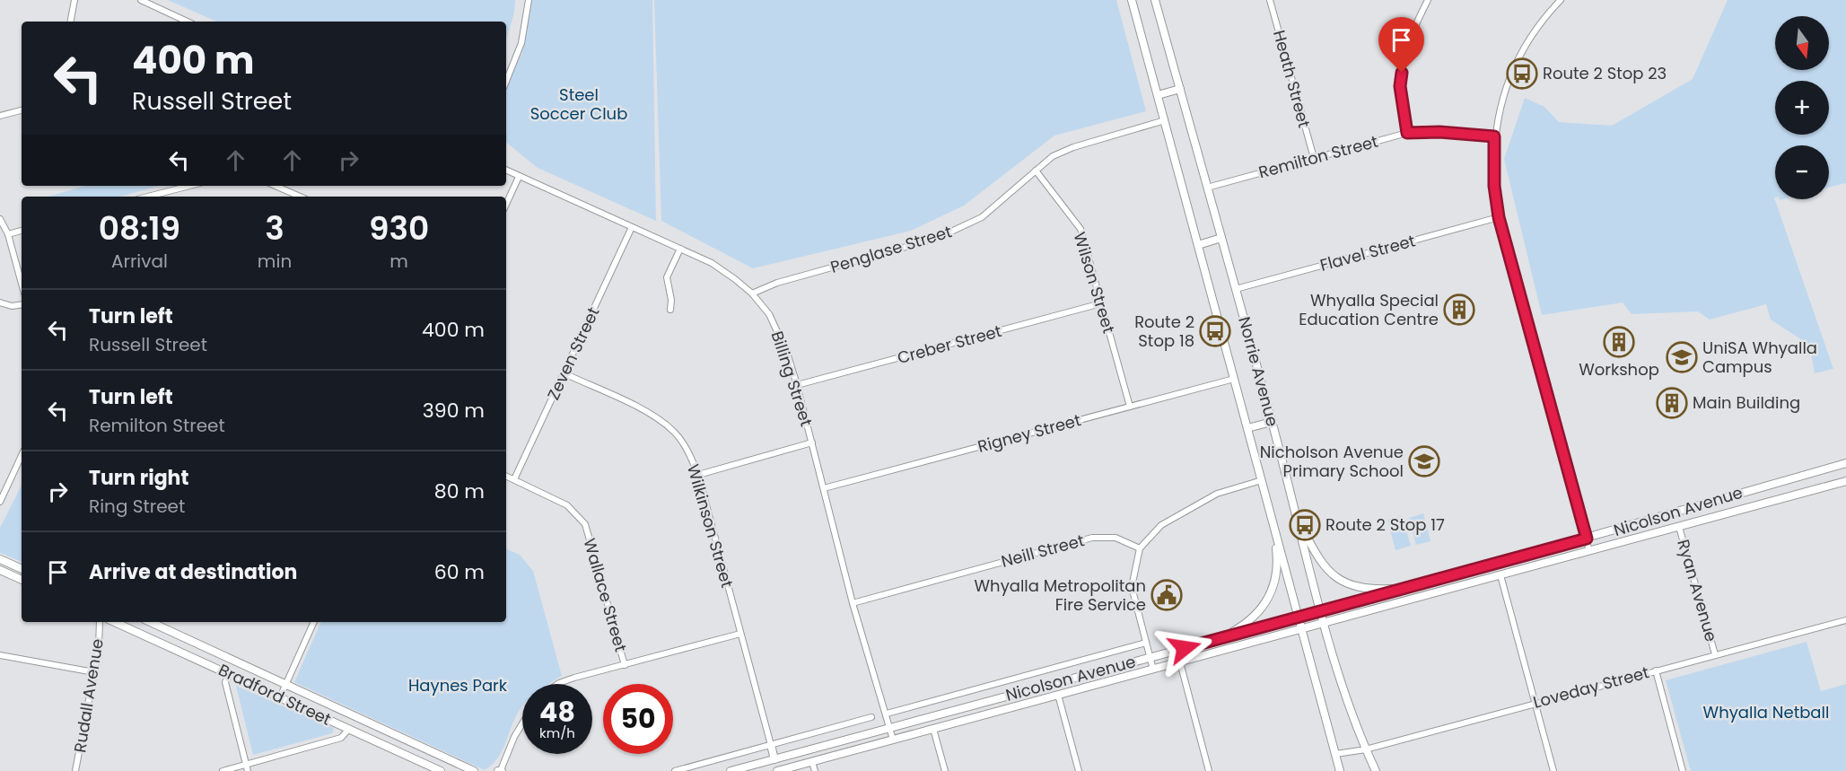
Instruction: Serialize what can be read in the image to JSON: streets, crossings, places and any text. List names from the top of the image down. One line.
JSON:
{"streets":{"main road":["Norrie Avenue","Nicolson Avenue","Bradford Street"],"street":["Heath Street","Remilton Street","Penglase Street","Flavel Street","Wilson Street","Creber Street","Zeven Street","Billing Street","Rigney Street","Wilkinson Street","Neill Street","Ryan Avenue","Wallace Street","Loveday Street","Rudall Avenue"]},"crossings":[["Heath Street","Remilton Street"],["Remilton Street","Norrie Avenue"],["Penglase Street","Wilson Street"],["Penglase Street","Norrie Avenue"],["Penglase Street","Billing Street"],["Flavel Street","Norrie Avenue"],["Wilson Street","Creber Street"],["Wilson Street","Rigney Street"],["Creber Street","Billing Street"],["Zeven Street","Billing Street"],["Zeven Street","Wilkinson Street"],["Zeven Street","Wallace Street"],["Norrie Avenue","Rigney Street"],["Norrie Avenue","Nicolson Avenue"],["Norrie Avenue","Loveday Street"],["Billing Street","Rigney Street"],["Billing Street","Nicolson Avenue"],["Billing Street","Neill Street"],["Nicolson Avenue","Ryan Avenue"],["Ryan Avenue","Loveday Street"]],"parks":["Steel Soccer Club","Haynes Park","Whyalla Netball"],"places":{"bus stop":["Route 2 Stop 23","Route 2 Stop 18","Route 2 Stop 17"],"building":["Whyalla Special Education Centre","Workshop","Main Building"],"school or university":["UniSA Whyalla Campus","Nicholson Avenue Primary School"],"public building":["Whyalla Metropolitan Fire Service"]},"north":"bottom","page":{"map_buttons":["+","−"],"turn":["400 m","Russell Street"],"eta":["08:19","Arrival","3","min","930","m"],"list":[{"name":"Turn left","note":"Russell Street","value":"400 m"},{"name":"Turn left","note":"Remilton Street","value":"390 m"},{"name":"Turn right","note":"Ring Street","value":"80 m"},{"name":"Arrive at destination","value":"60 m"}],"speed":"48 km/h","limit":"50"}}
